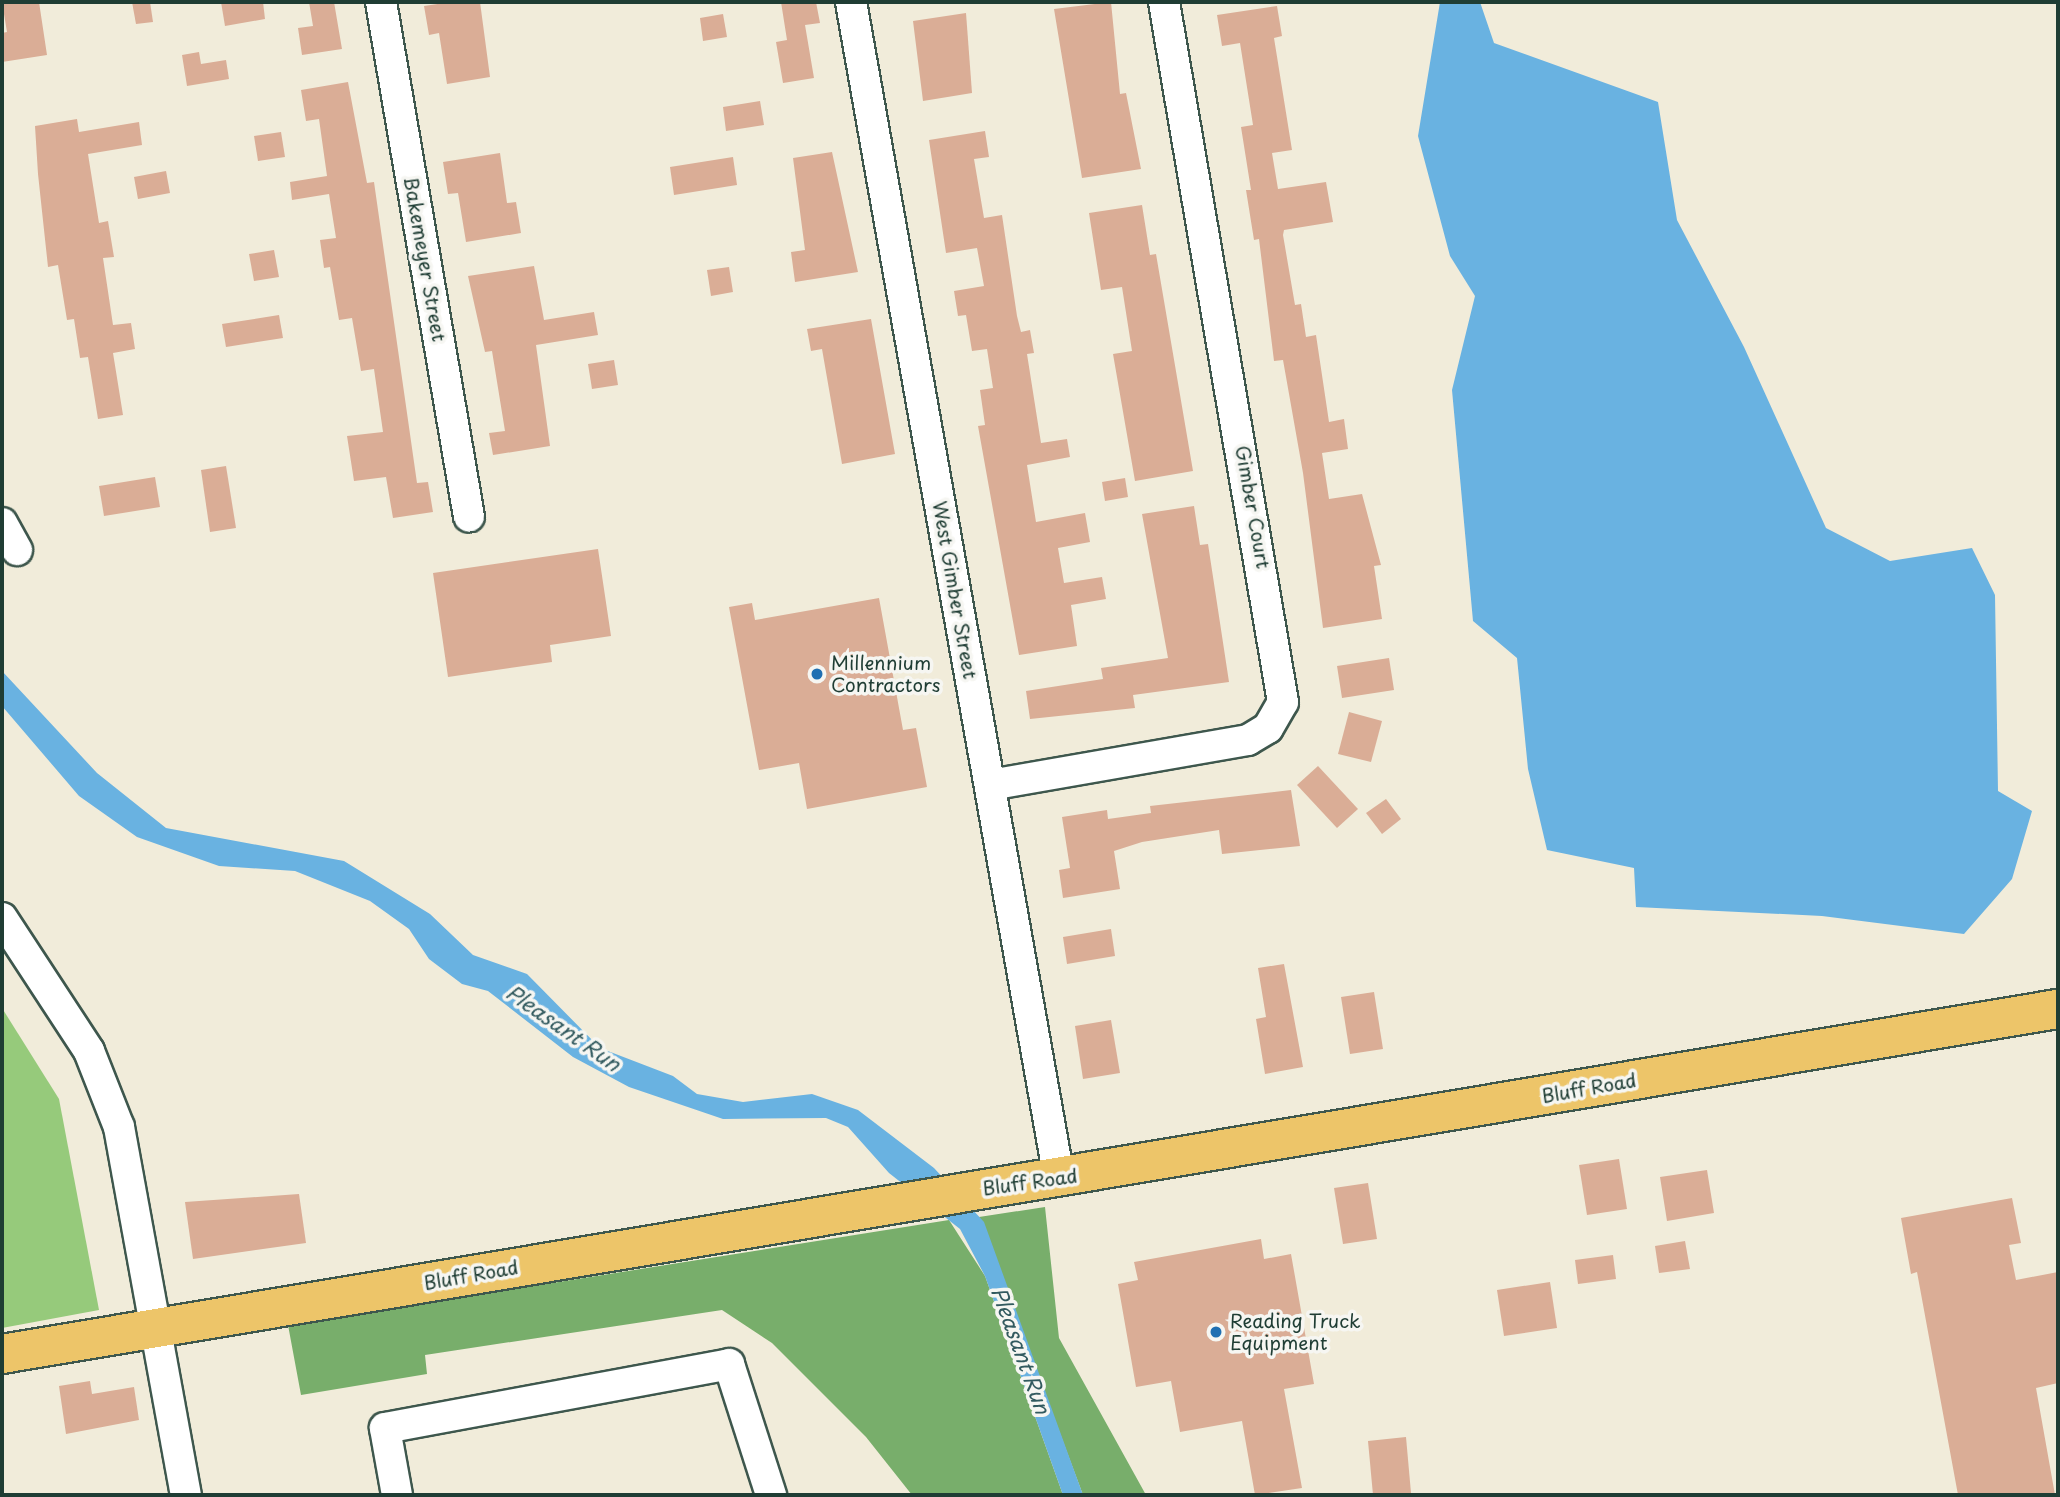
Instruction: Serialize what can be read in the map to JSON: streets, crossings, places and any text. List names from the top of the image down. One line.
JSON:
{"streets":{"main road":["Bluff Road"],"street":["Bakemeyer Street","Gimber Court","West Gimber Street"]},"crossings":[["Gimber Court","West Gimber Street"],["West Gimber Street","Bluff Road"]],"water":["Pleasant Run"],"places":["Millennium Contractors","Reading Truck Equipment"]}
